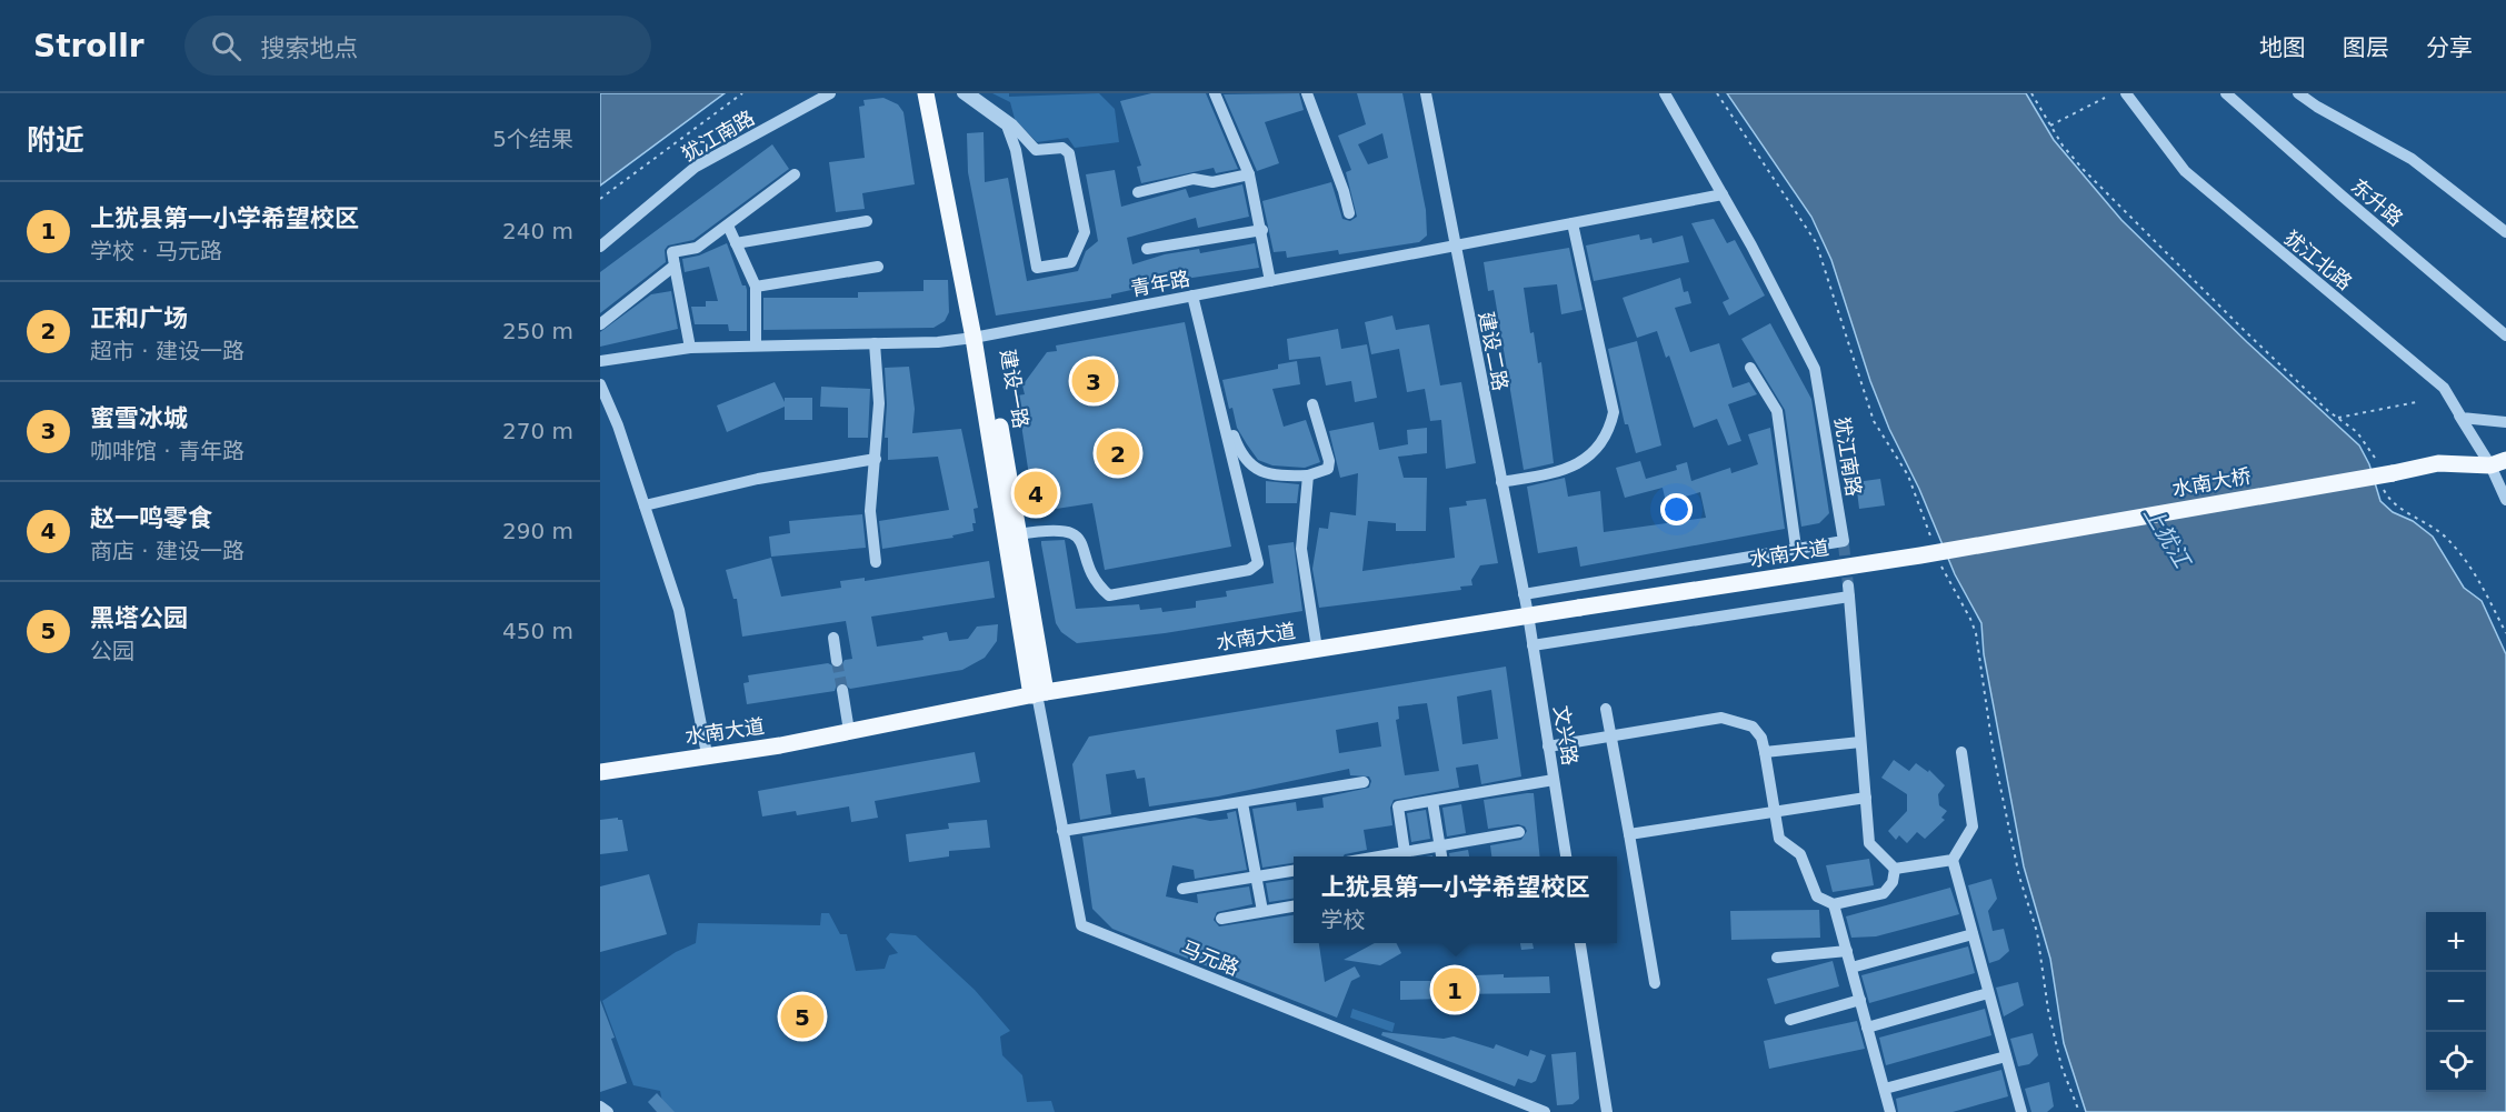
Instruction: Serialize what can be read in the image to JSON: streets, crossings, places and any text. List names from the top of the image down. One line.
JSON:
{"streets":{"main road":["建设一路","水南大桥","水南大道"],"street":["犹江南路","东升路","犹江北路","青年路","建设二路","文兴路","马元路"]},"crossings":[["犹江南路","青年路"],["犹江南路","建设二路"],["犹江北路","水南大桥"],["青年路","建设二路"],["青年路","建设一路"],["建设二路","水南大道"],["建设二路","文兴路"],["建设一路","水南大道"],["建设一路","马元路"],["水南大桥","水南大道"],["水南大道","文兴路"],["水南大道","马元路"]],"water":["上犹江"],"page":{"header":"Strollr","search":"搜索地点","nav":["地图","图层","分享"],"heading":["附近","5个结果"],"list":[{"mark":"1","name":"上犹县第一小学希望校区","note":"学校 · 马元路","value":"240 m"},{"mark":"2","name":"正和广场","note":"超市 · 建设一路","value":"250 m"},{"mark":"3","name":"蜜雪冰城","note":"咖啡馆 · 青年路","value":"270 m"},{"mark":"4","name":"赵一鸣零食","note":"商店 · 建设一路","value":"290 m"},{"mark":"5","name":"黑塔公园","note":"公园","value":"450 m"}],"pins":["3","2","4","1","5"],"popup":["上犹县第一小学希望校区","学校"],"map_buttons":["+","−"]}}
